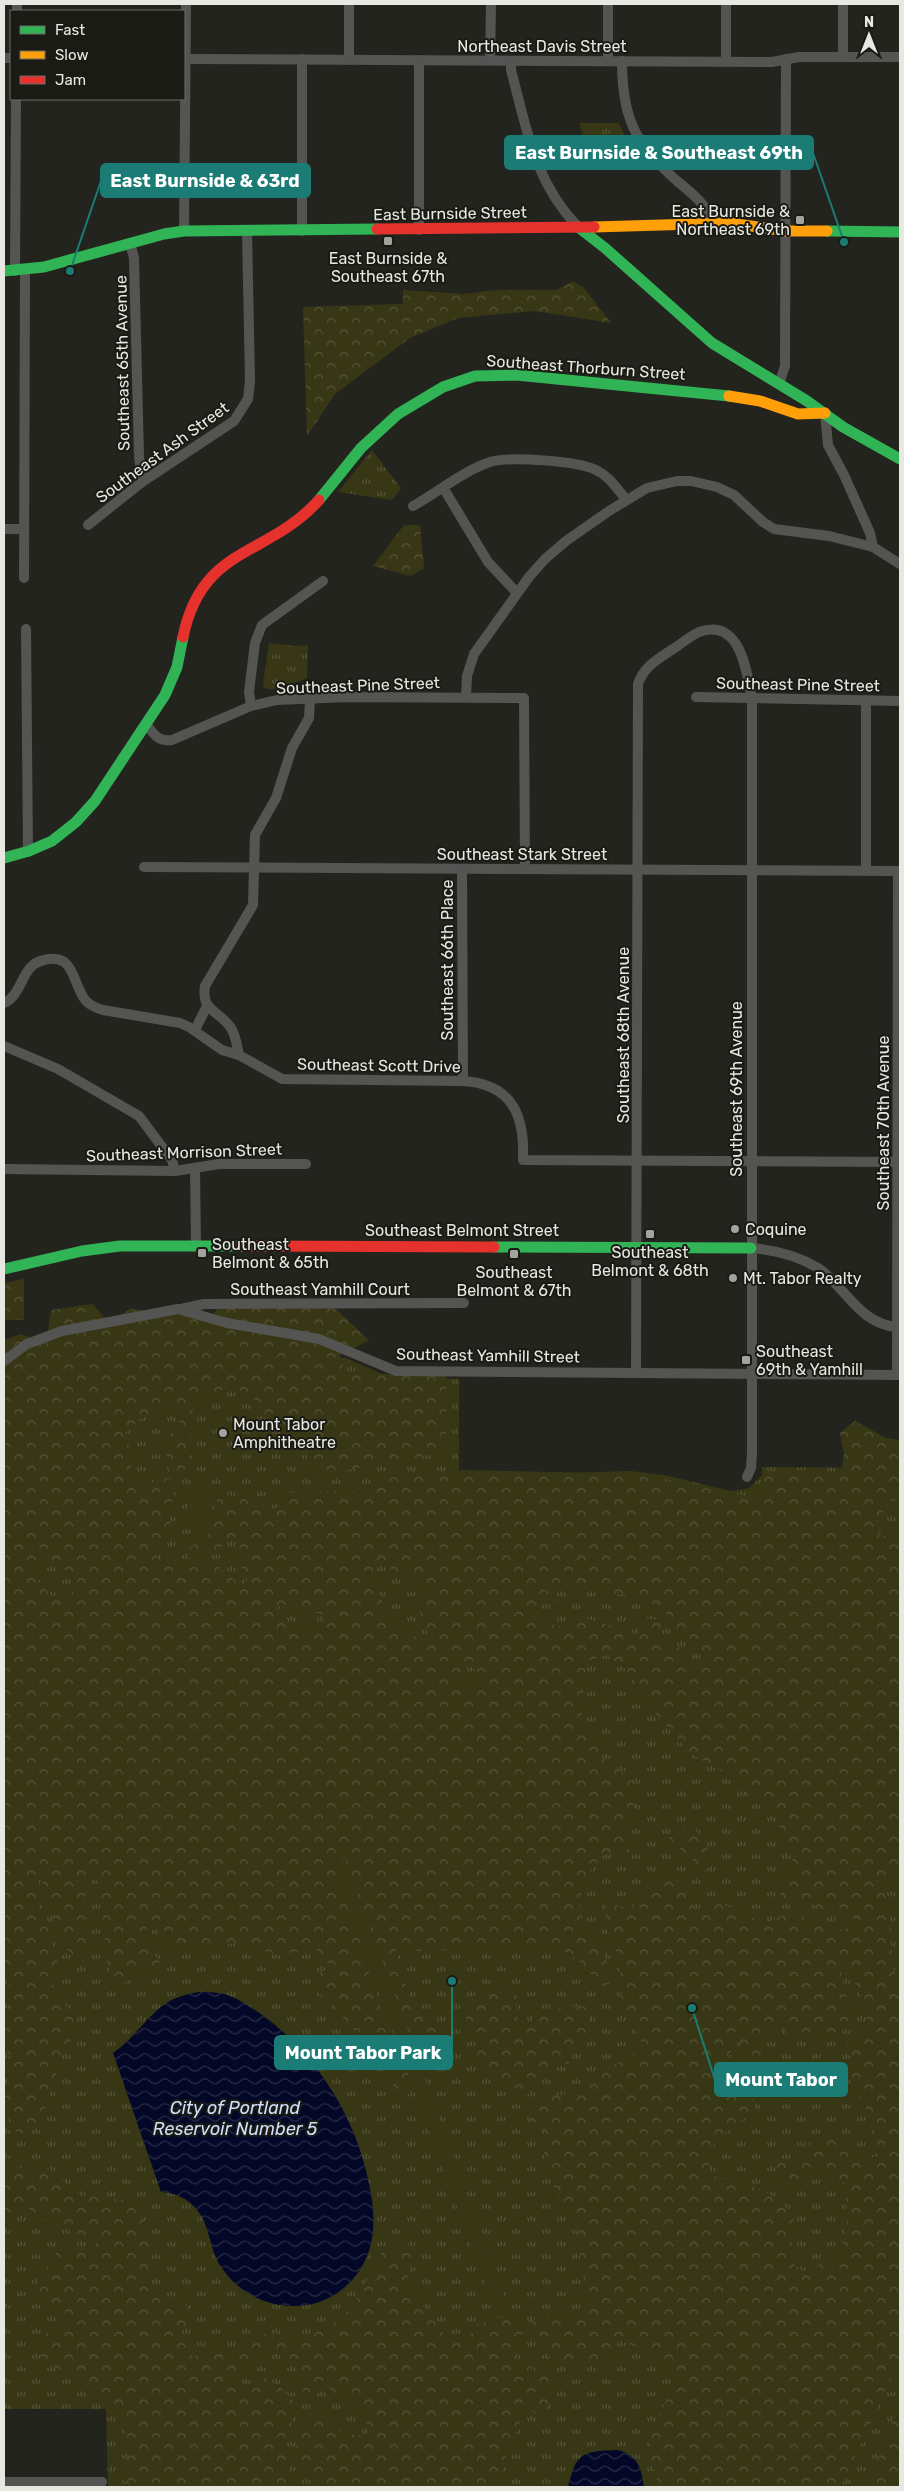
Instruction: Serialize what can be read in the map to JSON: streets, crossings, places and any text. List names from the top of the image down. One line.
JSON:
{"streets":{"street":["Northeast Davis Street","East Burnside Street","Southeast 65th Avenue","Southeast Thorburn Street","Southeast Ash Street","Southeast Pine Street","Southeast Stark Street","Southeast 66th Place","Southeast 68th Avenue","Southeast Scott Drive","Southeast 69th Avenue","Southeast 70th Avenue","Southeast Morrison Street","Southeast Belmont Street","Southeast Yamhill Court","Southeast Yamhill Street"]},"crossings":[["East Burnside Street","Southeast 65th Avenue"],["East Burnside Street","Southeast Ash Street"],["Southeast 65th Avenue","Southeast Ash Street"],["Southeast Thorburn Street","Southeast Pine Street"],["Southeast Pine Street","Southeast Stark Street"],["Southeast Pine Street","Southeast 68th Avenue"],["Southeast Pine Street","Southeast 69th Avenue"],["Southeast Stark Street","Southeast 66th Place"],["Southeast Stark Street","Southeast 68th Avenue"],["Southeast Stark Street","Southeast 69th Avenue"],["Southeast Stark Street","Southeast 70th Avenue"],["Southeast 66th Place","Southeast Scott Drive"],["Southeast 68th Avenue","Southeast Scott Drive"],["Southeast 68th Avenue","Southeast 69th Avenue"],["Southeast 68th Avenue","Southeast Belmont Street"],["Southeast 68th Avenue","Southeast Yamhill Street"],["Southeast 69th Avenue","Southeast Belmont Street"],["Southeast 69th Avenue","Southeast Yamhill Street"],["Southeast 70th Avenue","Southeast Belmont Street"],["Southeast 70th Avenue","Southeast Yamhill Street"],["Southeast Yamhill Court","Southeast Yamhill Street"]],"water":["City of Portland Reservoir Number 5"],"places":{"transit":["East Burnside & Northeast 69th","East Burnside & Southeast 67th","Southeast Belmont & 68th","Southeast Belmont & 65th","Southeast Belmont & 67th","Southeast 69th & Yamhill"],"other":["East Burnside & Southeast 69th","East Burnside & 63rd","Coquine","Mt. Tabor Realty","Mount Tabor Amphitheatre","Mount Tabor Park","Mount Tabor"]},"legend":["Fast","Slow","Jam"],"north":"top"}
